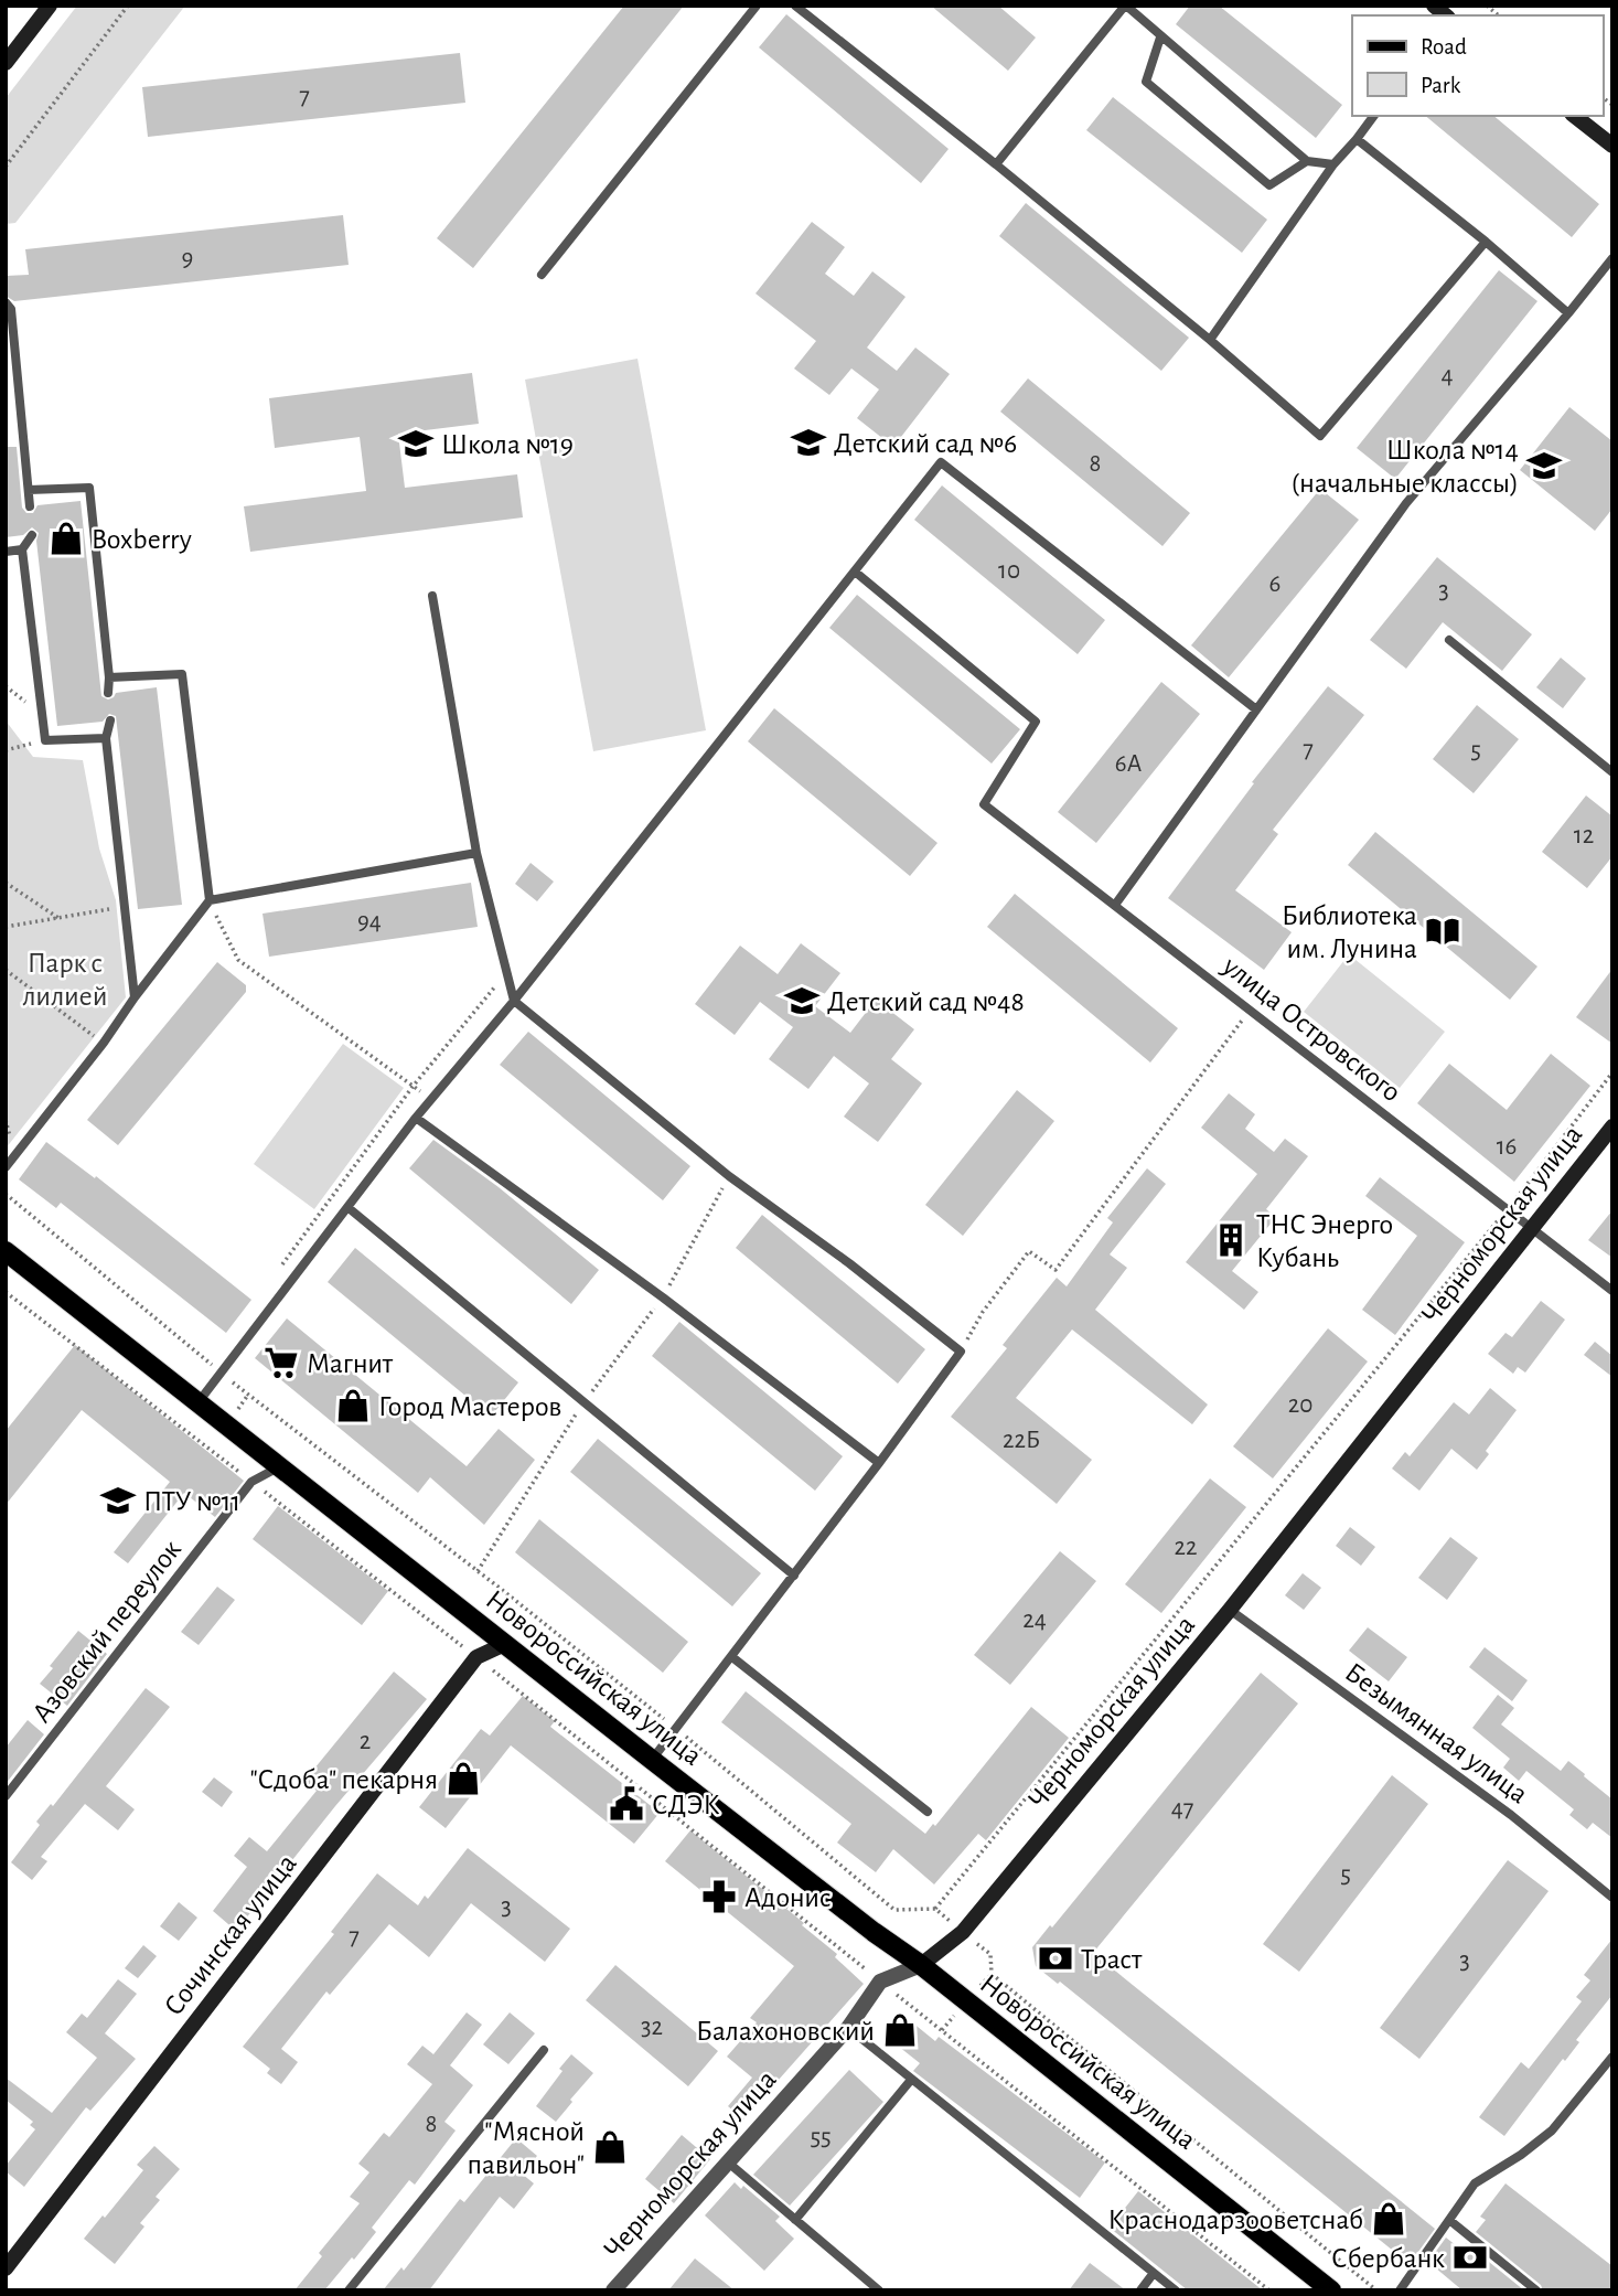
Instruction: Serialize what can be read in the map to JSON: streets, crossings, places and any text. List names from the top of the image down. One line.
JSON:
{"streets":{"main road":["Черноморская улица","Новороссийская улица","Сочинская улица"],"lane":["улица Островского","Азовский переулок","Безымянная улица"]},"crossings":[["улица Островского","Черноморская улица"],["Черноморская улица","Новороссийская улица"],["Черноморская улица","Безымянная улица"],["Азовский переулок","Новороссийская улица"],["Новороссийская улица","Сочинская улица"]],"parks":["Парк с лилией"],"places":{"school or university":["Детский сад №6","Школа №19","Школа №14 (начальные классы)","Детский сад №48","ПТУ №11"],"shop":["Boxberry","Город Мастеров","\"Сдоба\" пекарня","Балахоновский","\"Мясной павильон\"","Краснодарзооветснаб"],"library":["Библиотека им. Лунина"],"building":["ТНС Энерго Кубань"],"supermarket":["Магнит"],"public building":["СДЭК"],"pharmacy":["Адонис"],"bank":["Траст","Сбербанк"]},"house_numbers":["7","9","4","8","10","6","3","7","5","6А","12","94","16","20","22Б","22","24","2","47","5","3","7","3","32","8","55"],"legend":["Road","Park"]}
